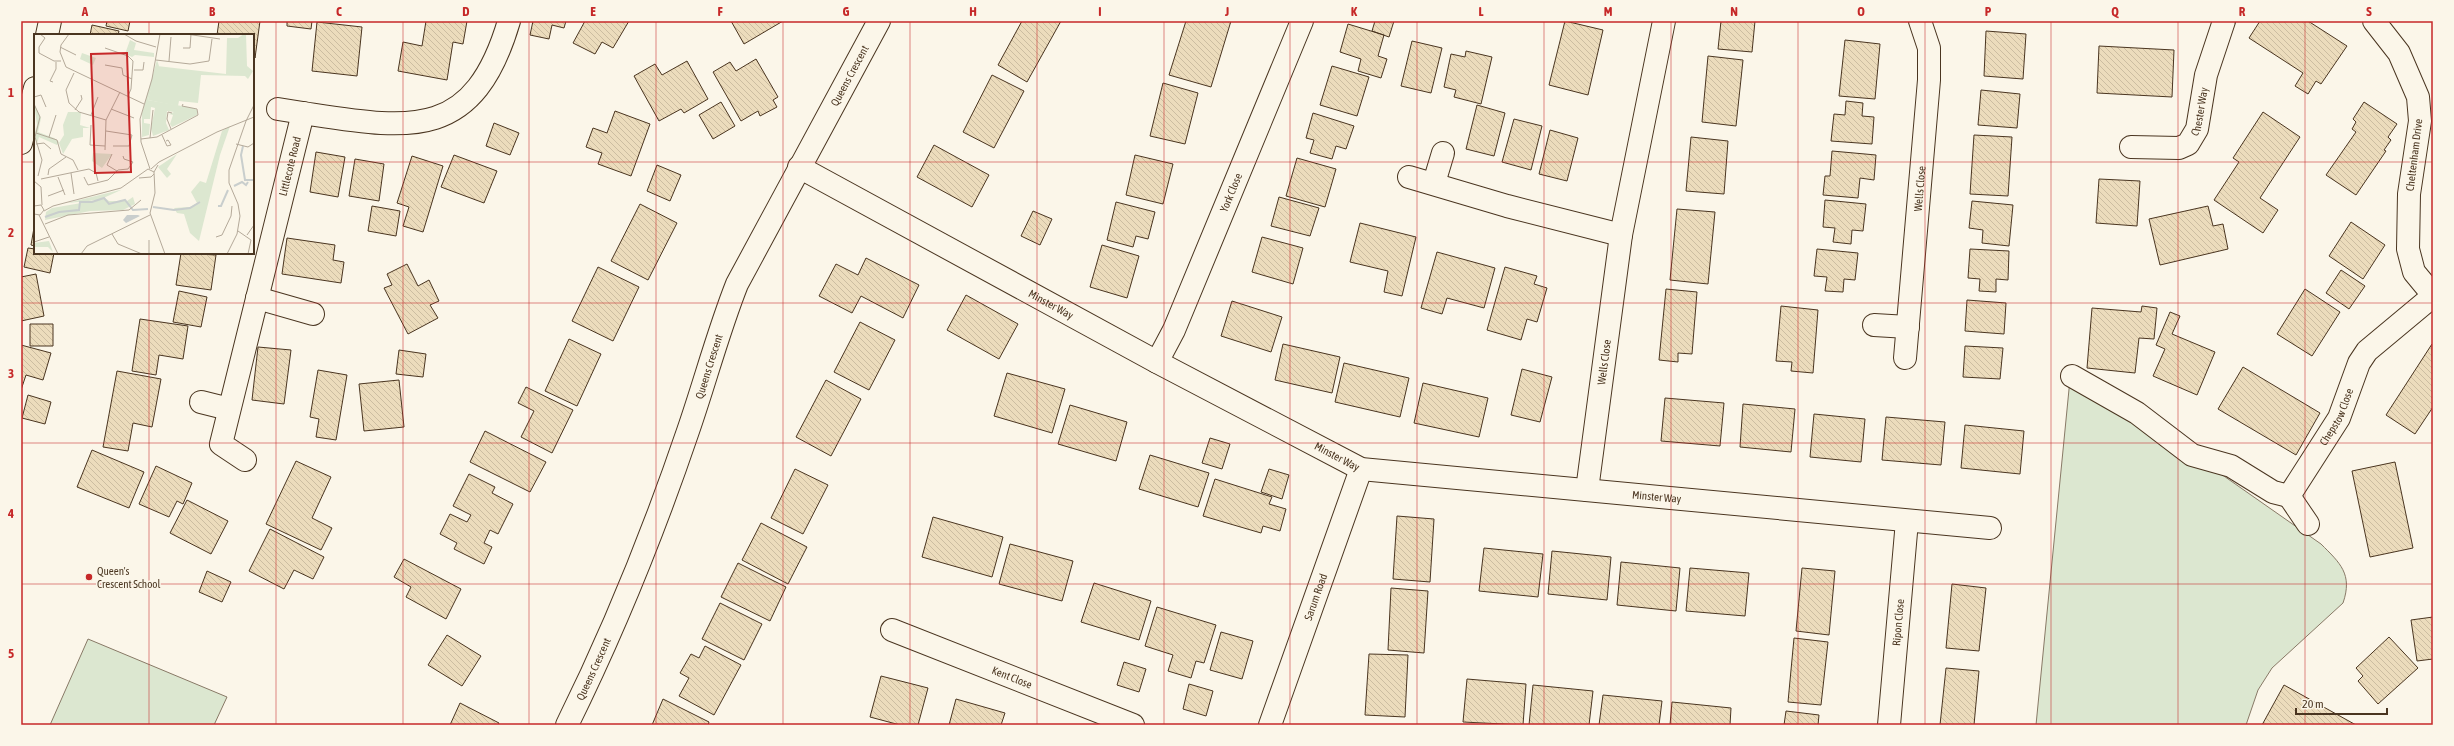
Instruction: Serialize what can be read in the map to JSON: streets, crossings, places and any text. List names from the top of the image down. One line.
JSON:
{"streets":{"street":["Queens Crescent","Chester Way","Cheltenham Drive","Littlecote Road","Wells Close","York Close","Minster Way","Chepstow Close","Sarum Road","Ripon Close","Kent Close"]},"crossings":[["Queens Crescent","Minster Way"],["Cheltenham Drive","Chepstow Close"],["Wells Close","Minster Way"],["York Close","Minster Way"],["Minster Way","Sarum Road"],["Minster Way","Ripon Close"]],"places":["Queen's Crescent School"],"scale_bar":"20 m","grid":{"columns":["A","B","C","D","E","F","G","H","I","J","K","L","M","N","O","P","Q","R","S"],"rows":["1","2","3","4","5"]}}
